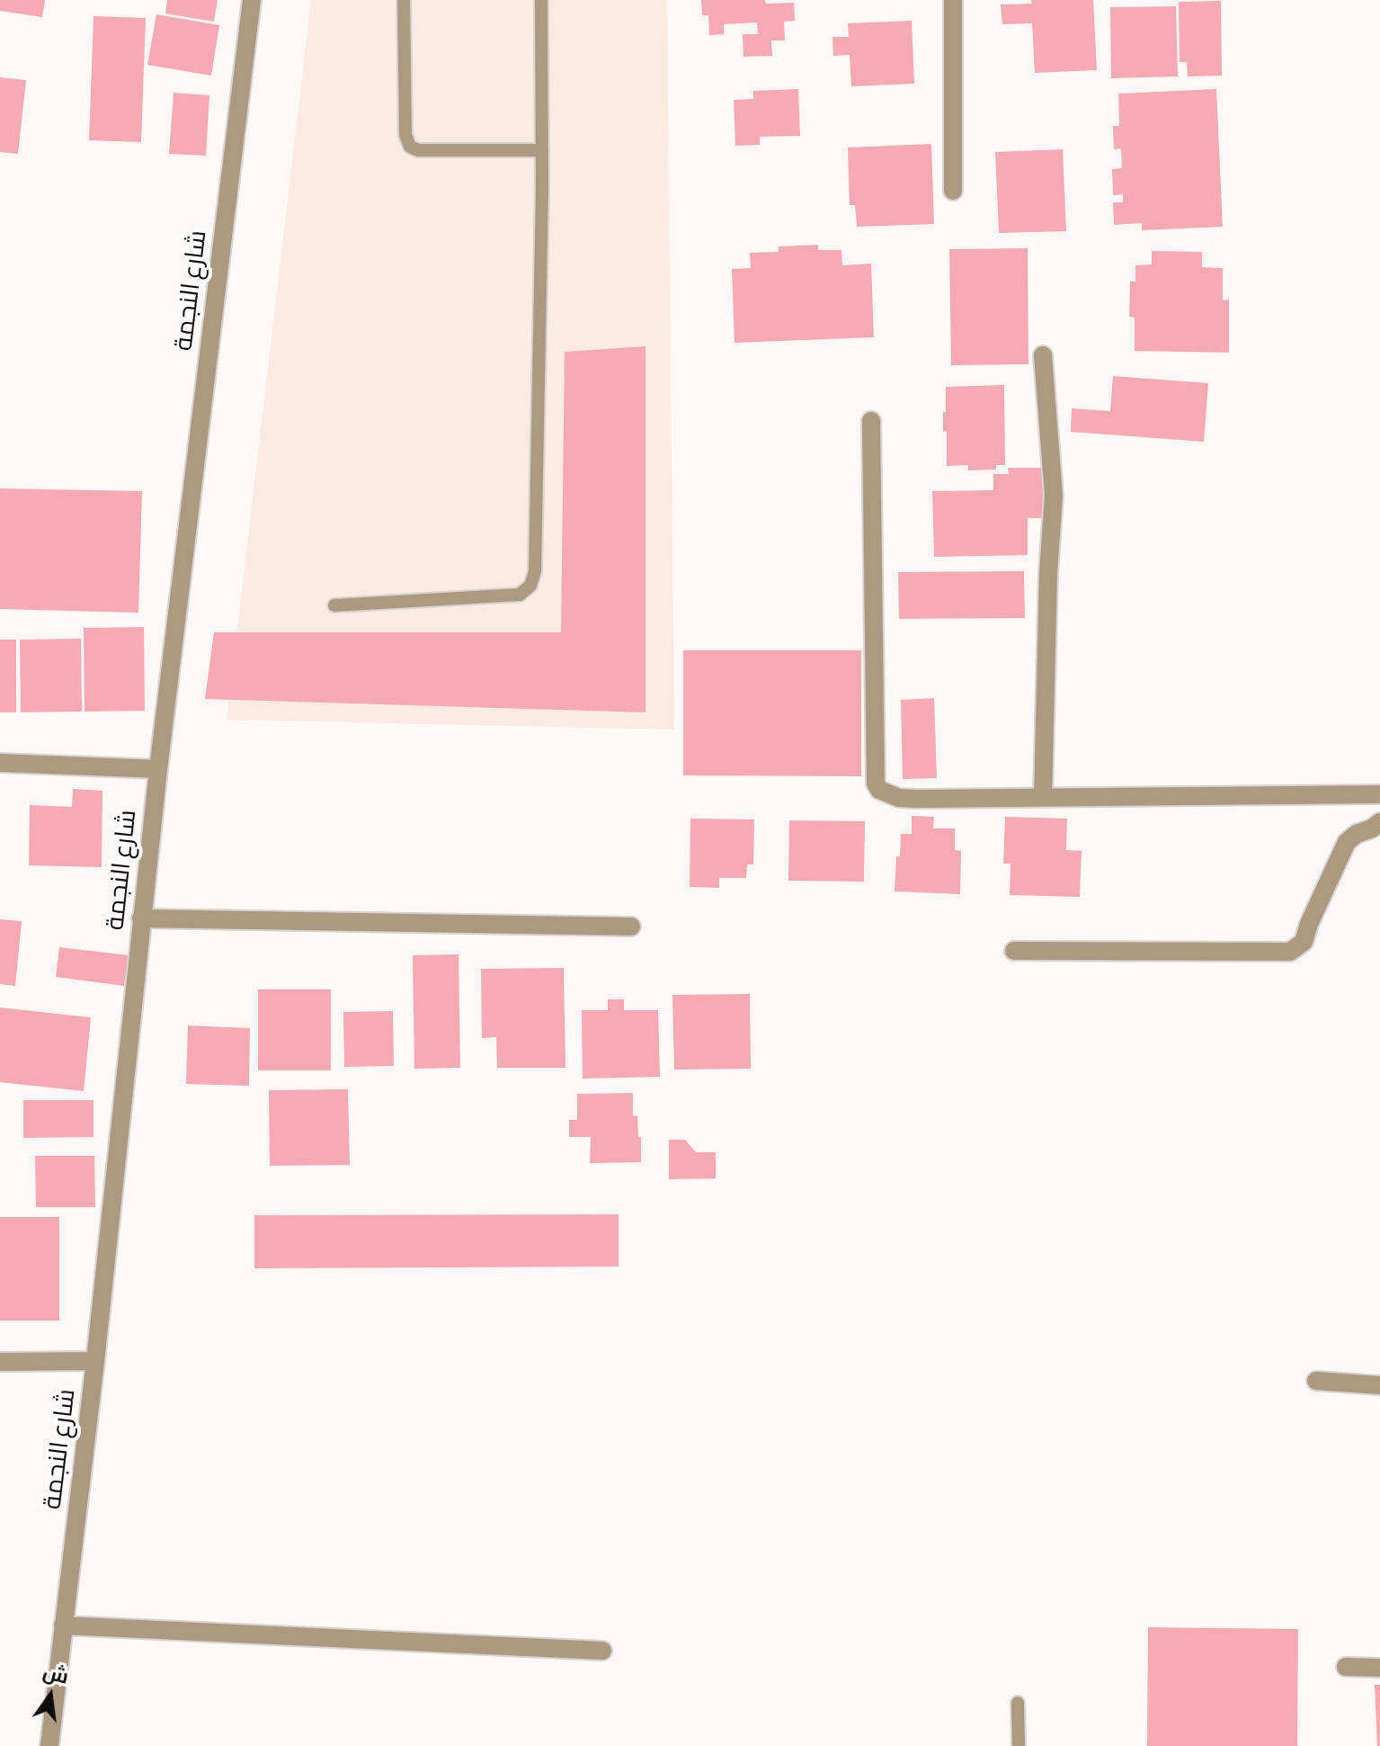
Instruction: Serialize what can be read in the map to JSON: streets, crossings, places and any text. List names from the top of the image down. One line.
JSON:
{"streets":{"street":["شارع النجمة"]},"north":"top"}
